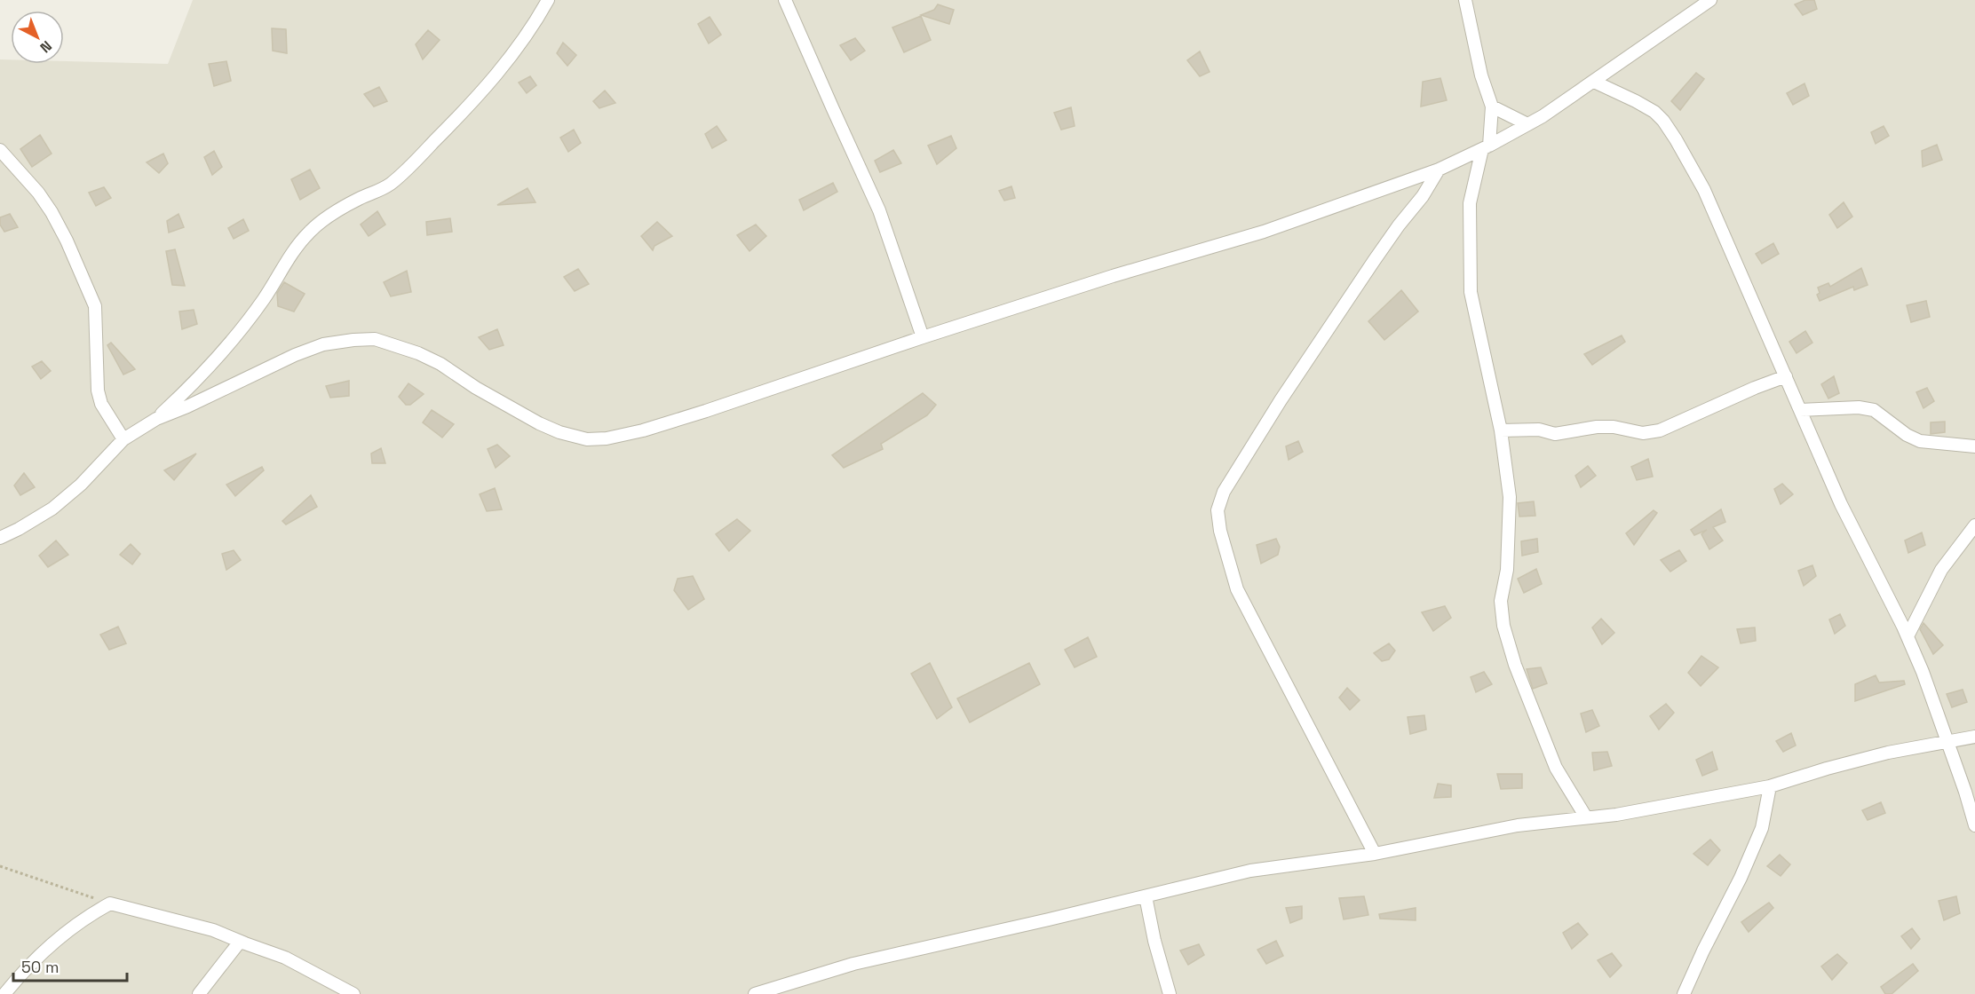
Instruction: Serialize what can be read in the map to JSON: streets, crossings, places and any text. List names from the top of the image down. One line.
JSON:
{"scale_bar":"50 m","north":"bottom right"}
